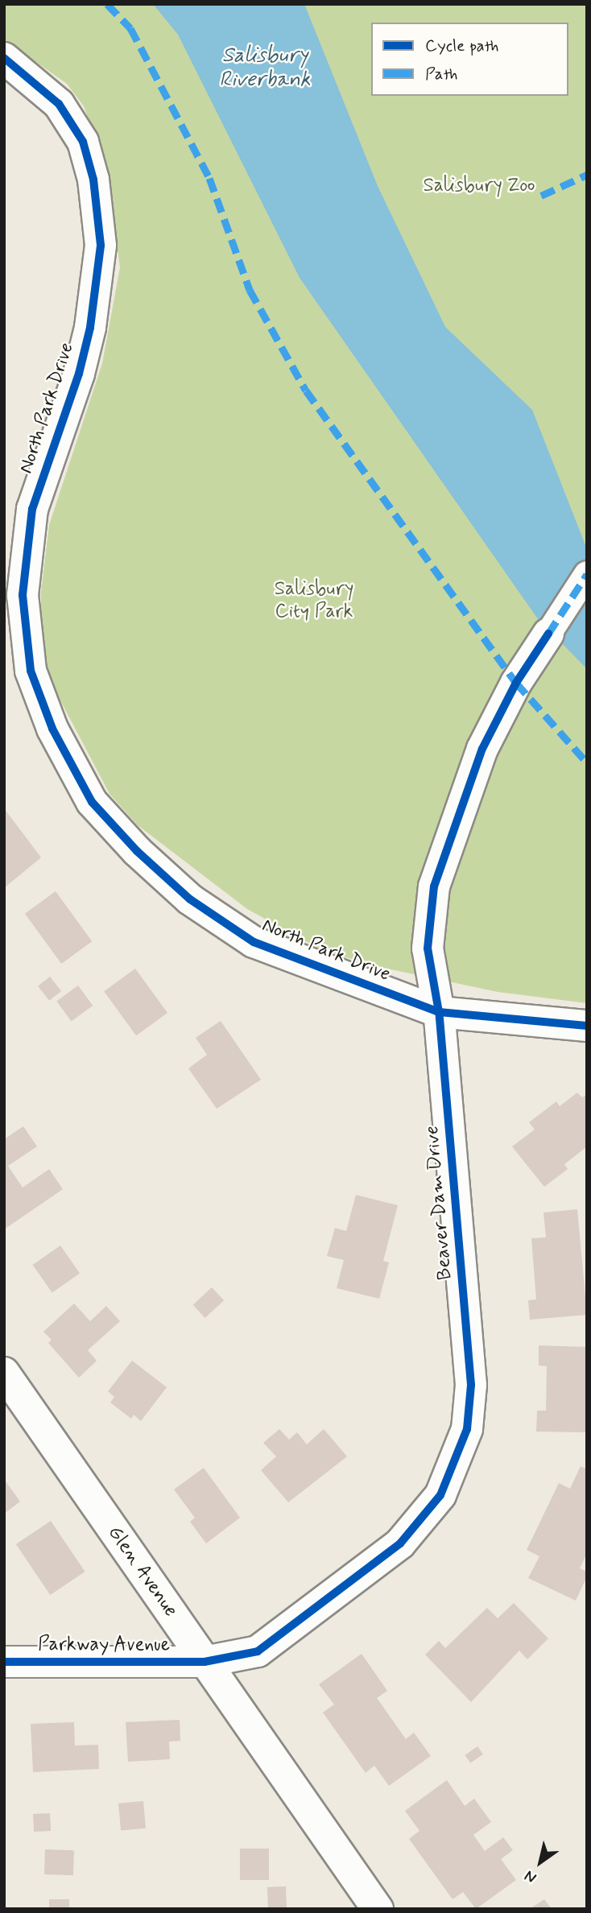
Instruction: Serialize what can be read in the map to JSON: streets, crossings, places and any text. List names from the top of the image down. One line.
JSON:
{"streets":{"street":["North Park Drive","Beaver Dam Drive","Glen Avenue","Parkway Avenue"]},"crossings":[["North Park Drive","Beaver Dam Drive"],["Beaver Dam Drive","Glen Avenue"],["Beaver Dam Drive","Parkway Avenue"],["Glen Avenue","Parkway Avenue"]],"water":["Salisbury Riverbank"],"parks":["Salisbury Zoo","Salisbury City Park"],"legend":["Cycle path","Path"],"north":"bottom left"}
